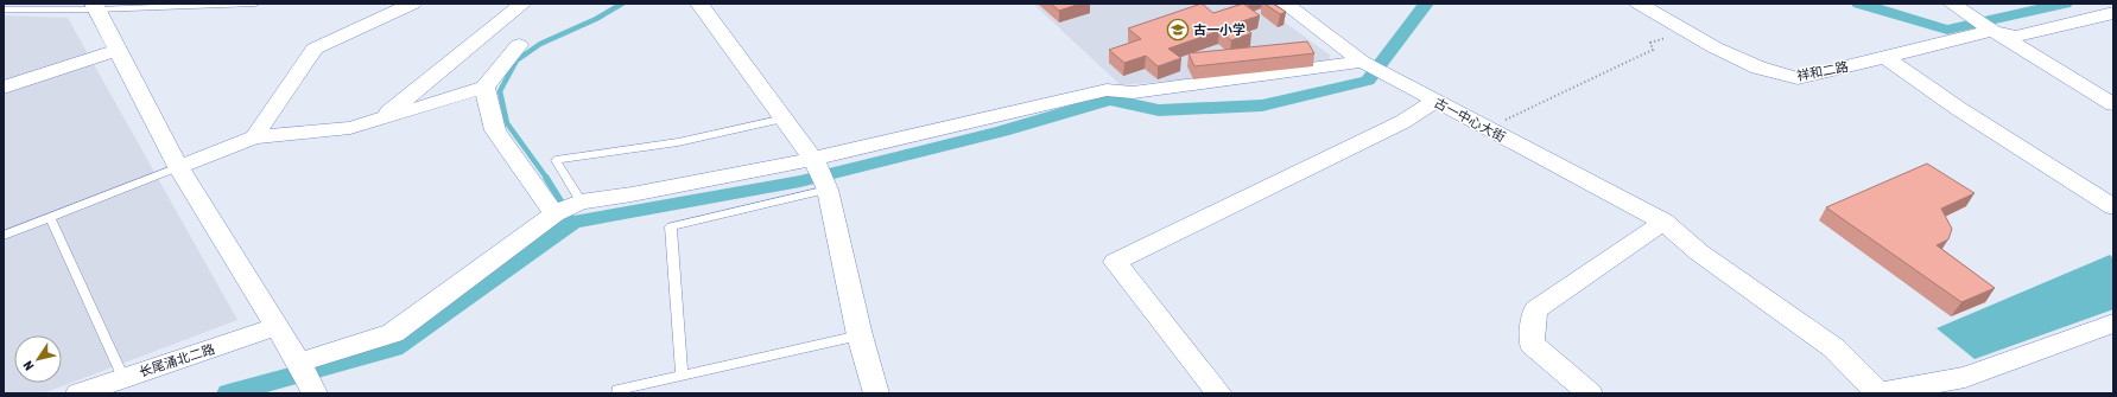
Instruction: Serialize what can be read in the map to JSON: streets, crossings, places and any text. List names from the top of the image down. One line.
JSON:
{"streets":{"street":["祥和二路","古一中心大街","长尾涌北二路"]},"places":{"school or university":["古一小学"]},"north":"bottom left"}
